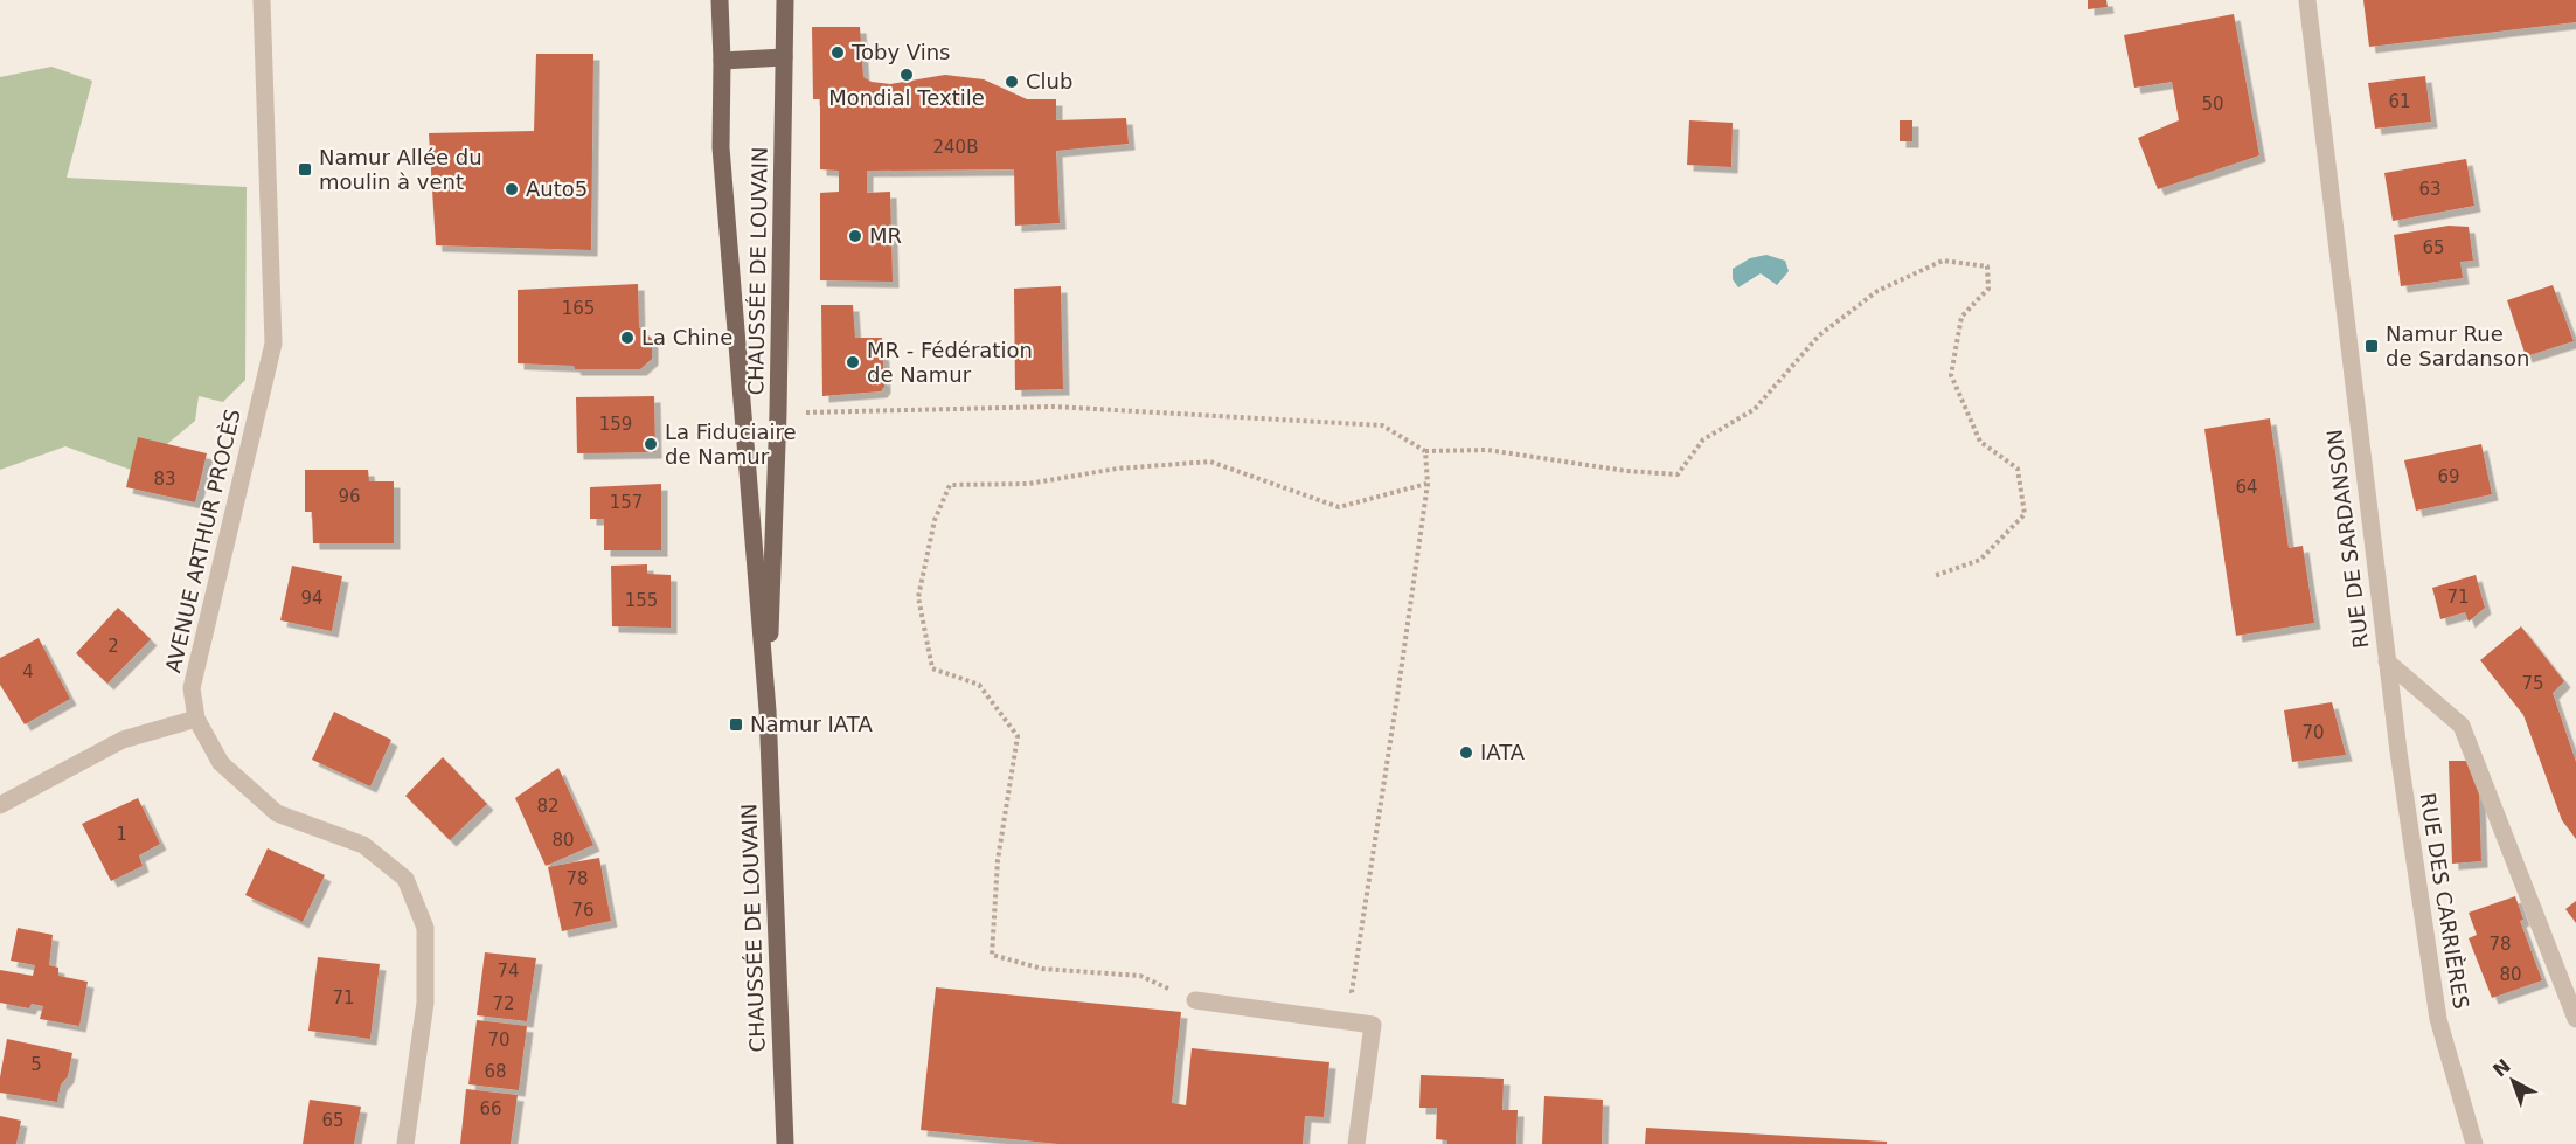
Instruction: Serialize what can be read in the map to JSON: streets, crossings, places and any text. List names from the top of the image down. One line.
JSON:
{"streets":{"main road":["CHAUSSÉE DE LOUVAIN"],"street":["RUE DE SARDANSON","AVENUE ARTHUR PROCÈS","RUE DES CARRIÈRES"]},"crossings":[["RUE DE SARDANSON","RUE DES CARRIÈRES"]],"places":{"other":["Toby Vins","Mondial Textile","Club","Auto5","MR","La Chine","MR - Fédération de Namur","La Fiduciaire de Namur","IATA"],"transit":["Namur Allée du moulin à vent","Namur Rue de Sardanson","Namur IATA"]},"house_numbers":["61","50","240B","63","65","165","159","69","83","64","96","157","71","94","155","2","4","75","70","82","1","80","78","76","78","74","80","71","72","70","5","68","66","65"],"north":"top left"}
